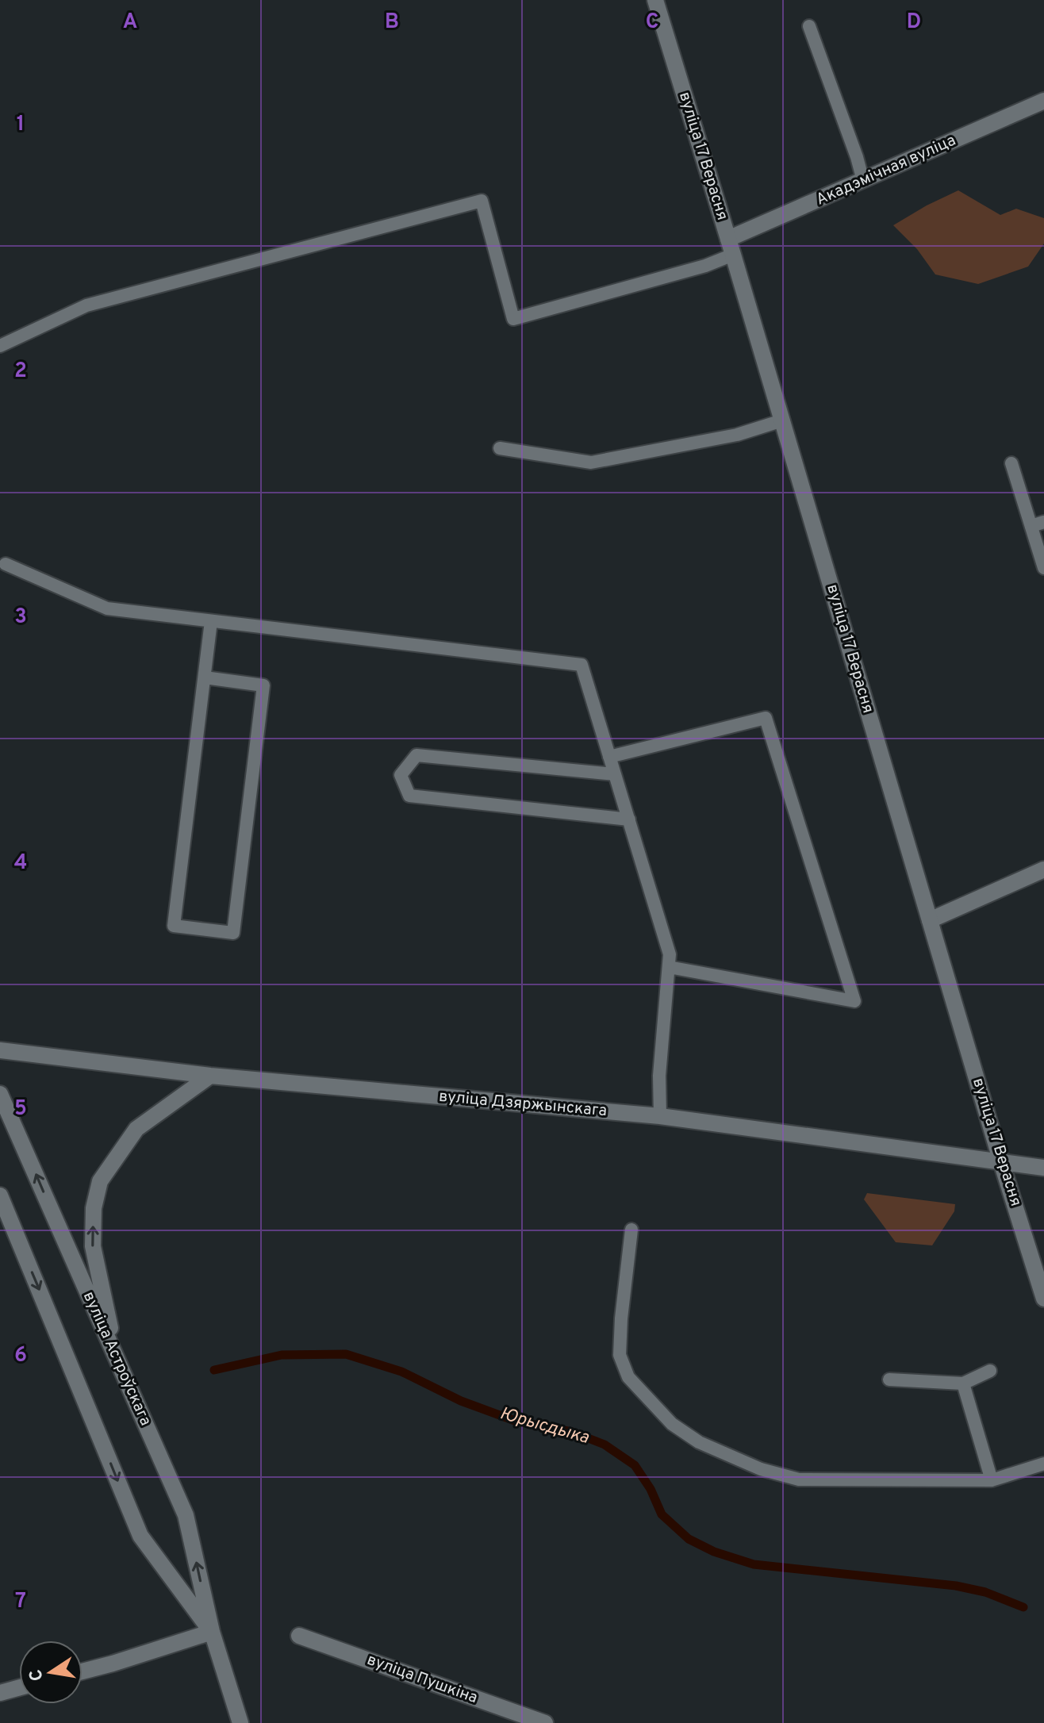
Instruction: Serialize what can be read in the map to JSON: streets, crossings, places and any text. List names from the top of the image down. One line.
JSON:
{"streets":{"main road":["вуліца 17 Верасня","Акадэмічная вуліца","вуліца Дзяржынскага","вуліца Астроўскага","вуліца Пушкіна"]},"crossings":[["вуліца 17 Верасня","Акадэмічная вуліца"],["вуліца 17 Верасня","вуліца Дзяржынскага"]],"water":["Юрысдыка"],"north":"left","grid":{"columns":["A","B","C","D"],"rows":["1","2","3","4","5","6","7"]}}
